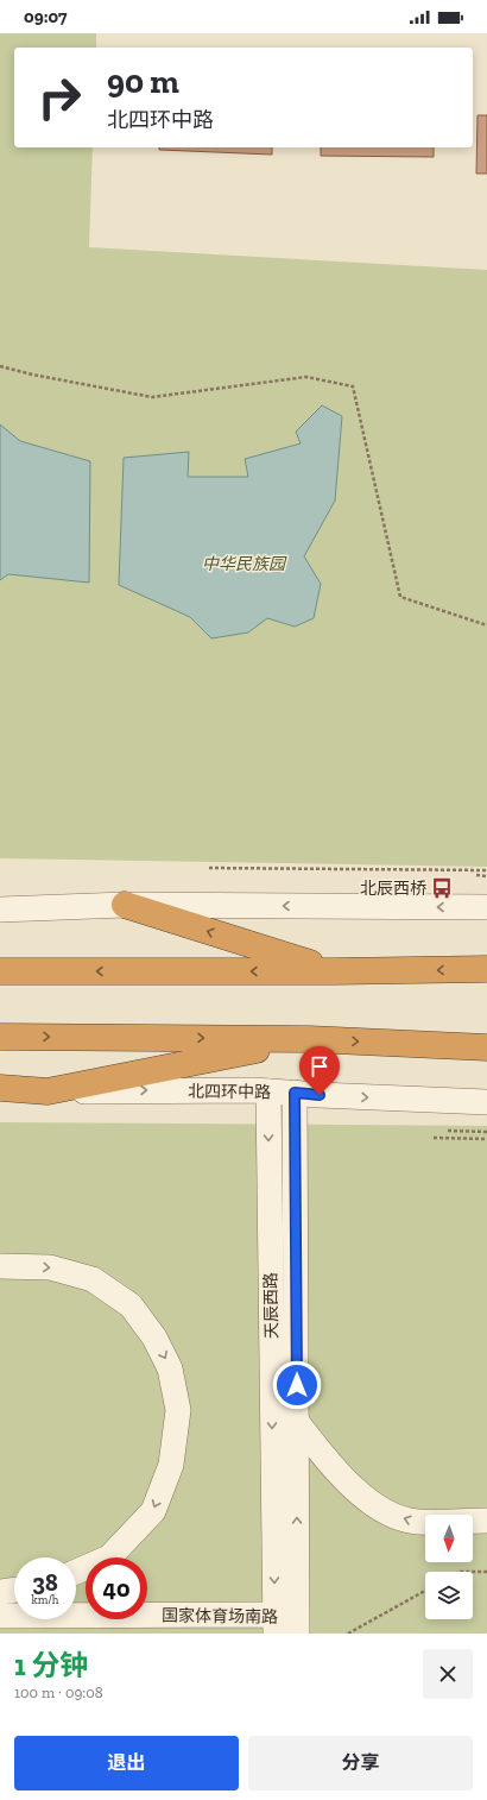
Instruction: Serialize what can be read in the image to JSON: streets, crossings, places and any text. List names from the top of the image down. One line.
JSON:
{"streets":{"street":["北四环中路","天辰西路","国家体育场南路"]},"crossings":[["北四环中路","天辰西路"],["天辰西路","国家体育场南路"]],"parks":["中华民族园"],"places":{"bus stop":["北辰西桥"]},"north":"bottom","page":{"status":"09:07","turn":["90 m","北四环中路"],"speed":"38 km/h","limit":"40","heading":["1 分钟","100 m · 09:08"],"buttons":["退出","分享"]}}
